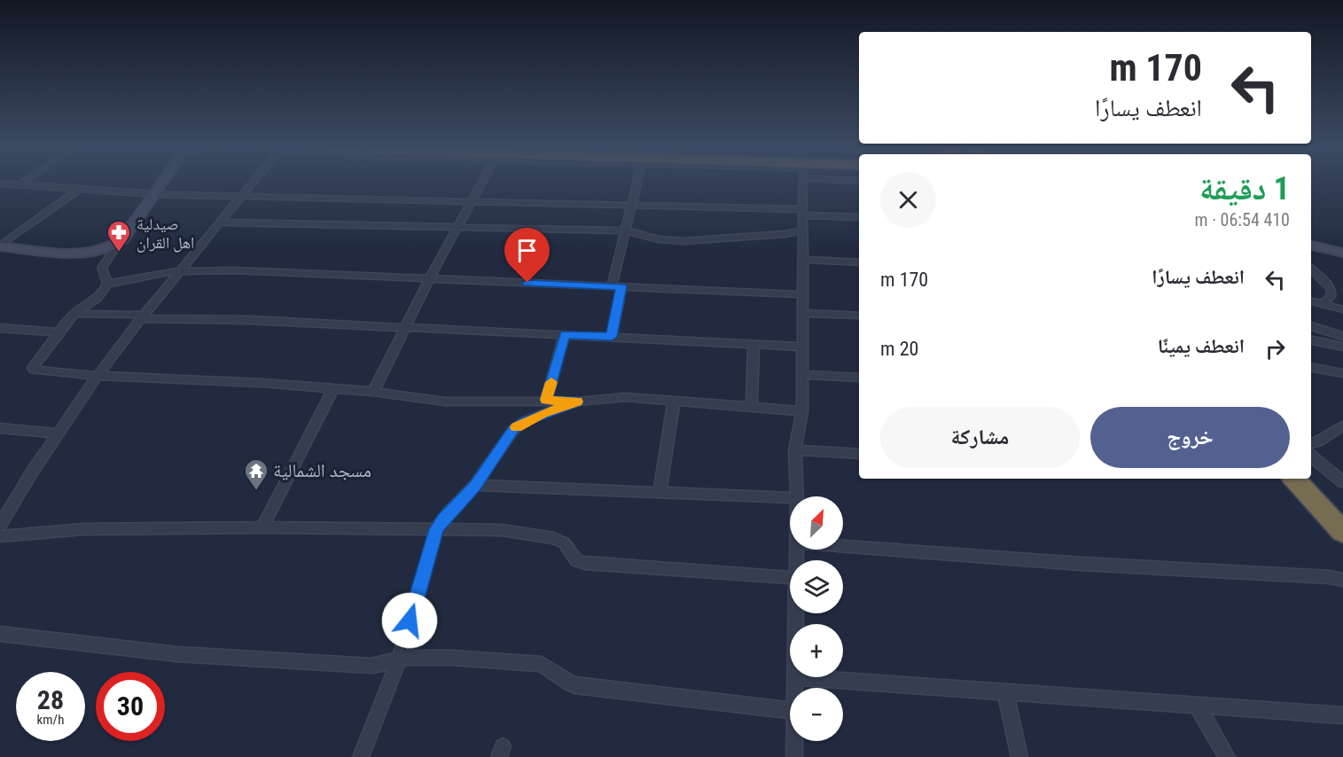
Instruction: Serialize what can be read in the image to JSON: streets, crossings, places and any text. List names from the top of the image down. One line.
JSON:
{"places":{"pharmacy":["صيدلية اهل القران"],"temple":["مسجد الشمالية"]},"north":"top right","page":{"turn":["170 m","انعطف يسارًا"],"heading":["1 دقيقة","410 m · 06:54"],"list":[{"name":"انعطف يسارًا","value":"170 m"},{"name":"انعطف يمينًا","value":"20 m"}],"buttons":["خروج","مشاركة"],"map_buttons":["+","−"],"speed":"28 km/h","limit":"30"}}
